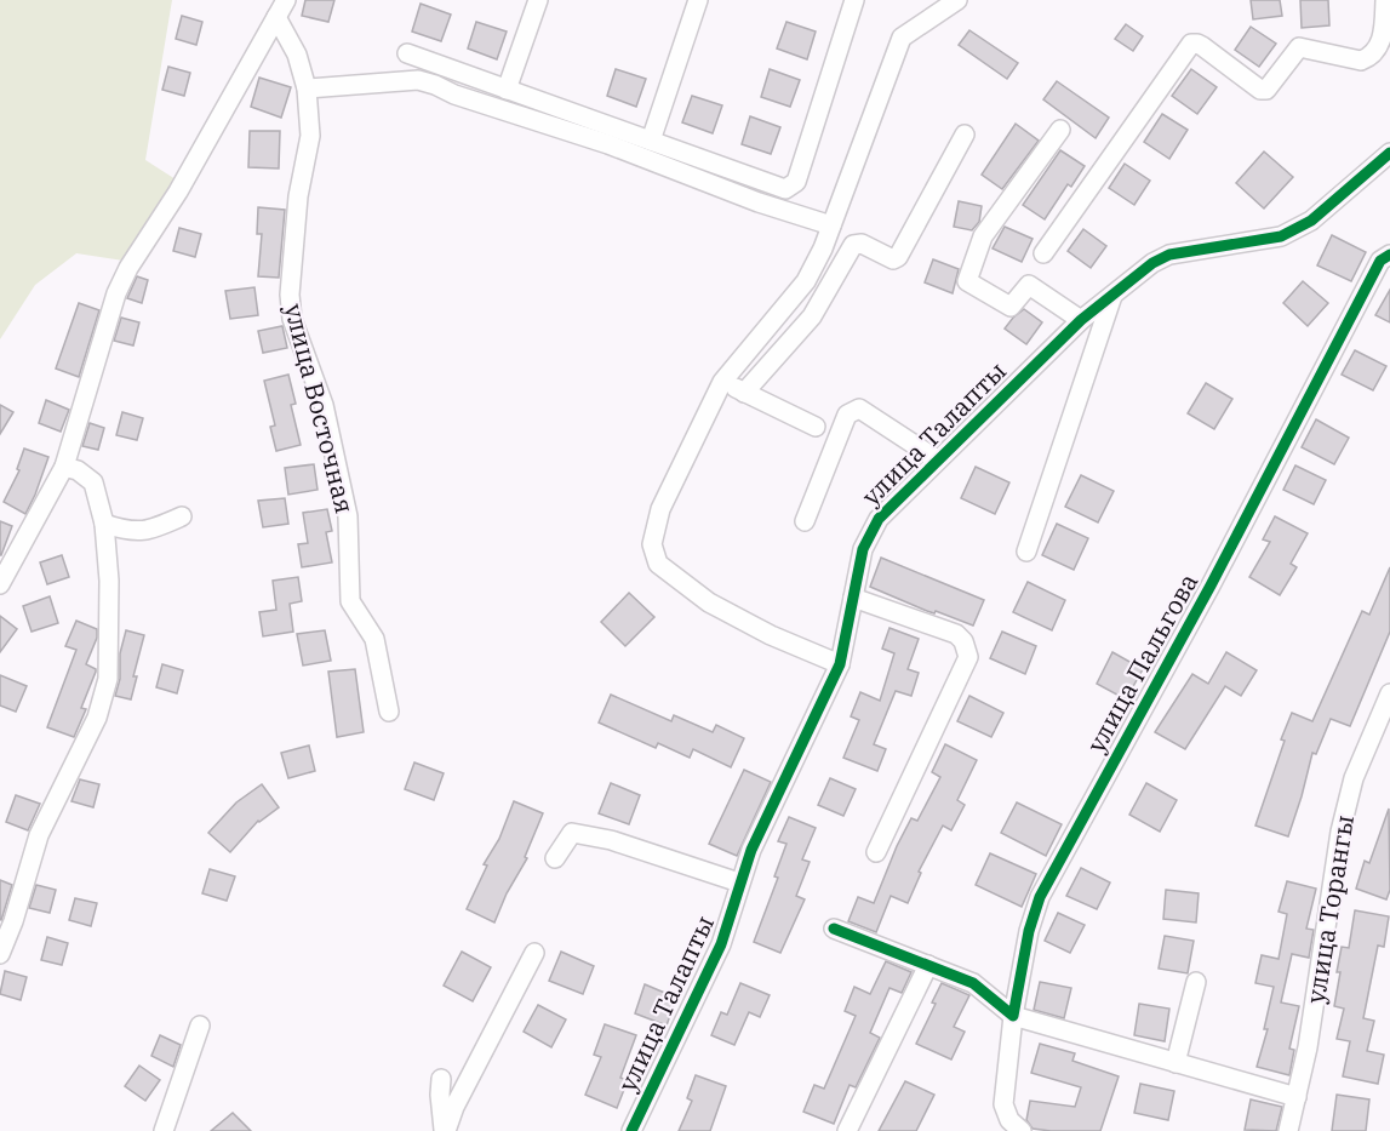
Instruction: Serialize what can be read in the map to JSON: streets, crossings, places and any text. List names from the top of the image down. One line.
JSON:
{"streets":{"street":["улица Восточная","улица Талапты","улица Пальгова","улица Торангы"]}}
